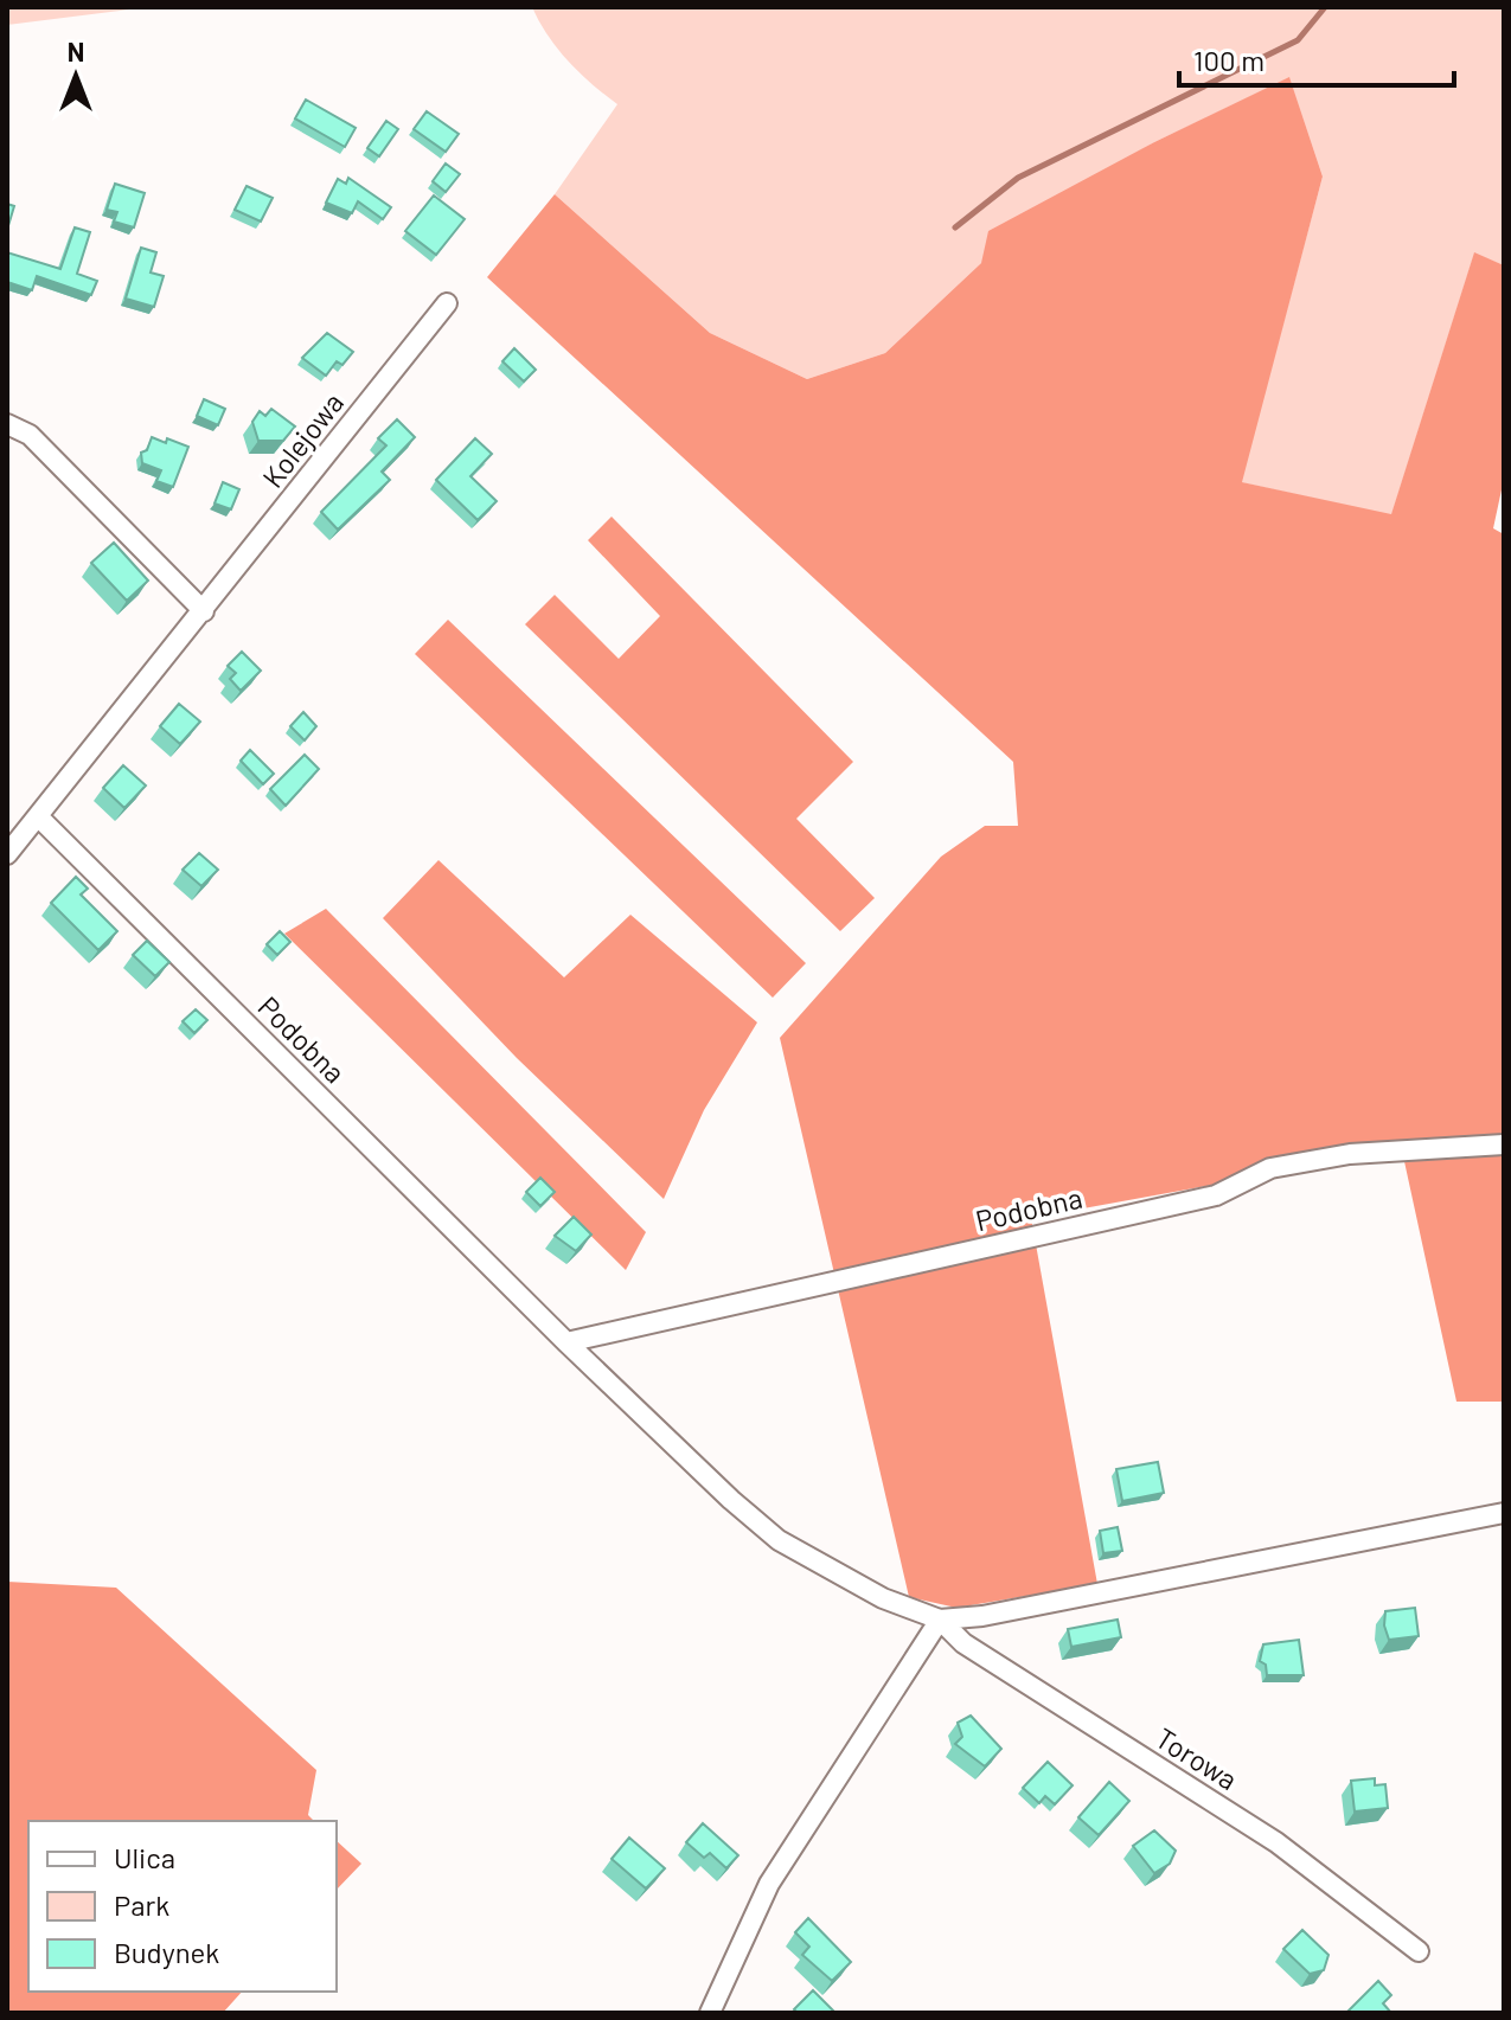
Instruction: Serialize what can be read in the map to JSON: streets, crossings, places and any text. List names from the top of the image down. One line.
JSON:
{"streets":{"street":["Kolejowa","Podobna","Torowa"]},"crossings":[["Kolejowa","Podobna"],["Podobna","Torowa"]],"legend":["Ulica","Park","Budynek"],"scale_bar":"100 m","north":"top"}
